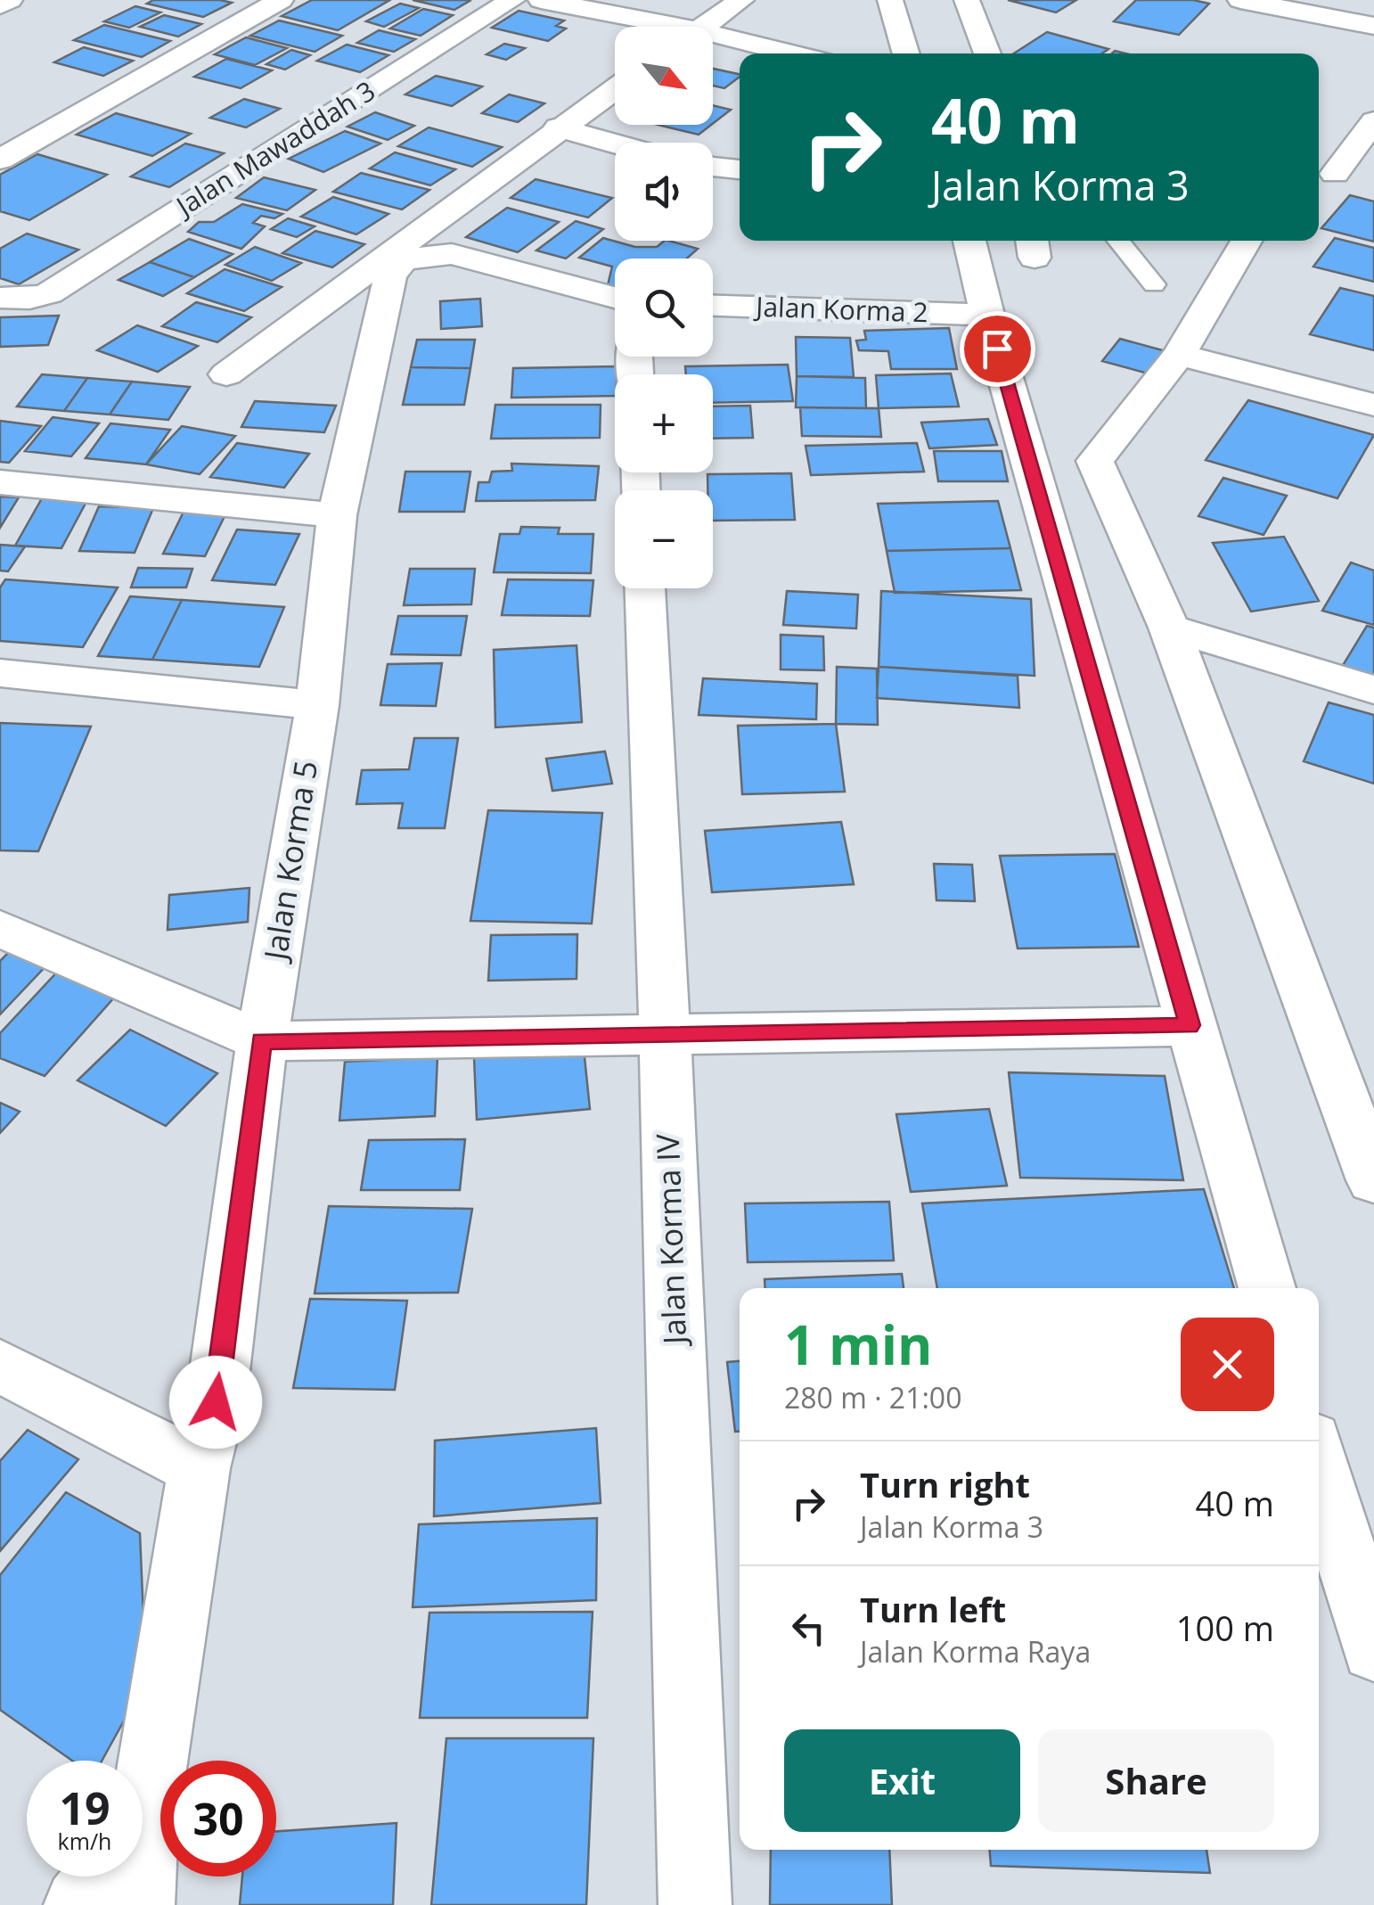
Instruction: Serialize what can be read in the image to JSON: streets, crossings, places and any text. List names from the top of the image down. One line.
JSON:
{"streets":{"street":["Jalan Mawaddah 3","Jalan Korma 2","Jalan Korma 5","Jalan Korma IV"]},"north":"bottom right","page":{"map_buttons":["+","−"],"turn":["40 m","Jalan Korma 3"],"heading":["1 min","280 m · 21:00"],"list":[{"name":"Turn right","note":"Jalan Korma 3","value":"40 m"},{"name":"Turn left","note":"Jalan Korma Raya","value":"100 m"}],"buttons":["Exit","Share"],"speed":"19 km/h","limit":"30"}}
